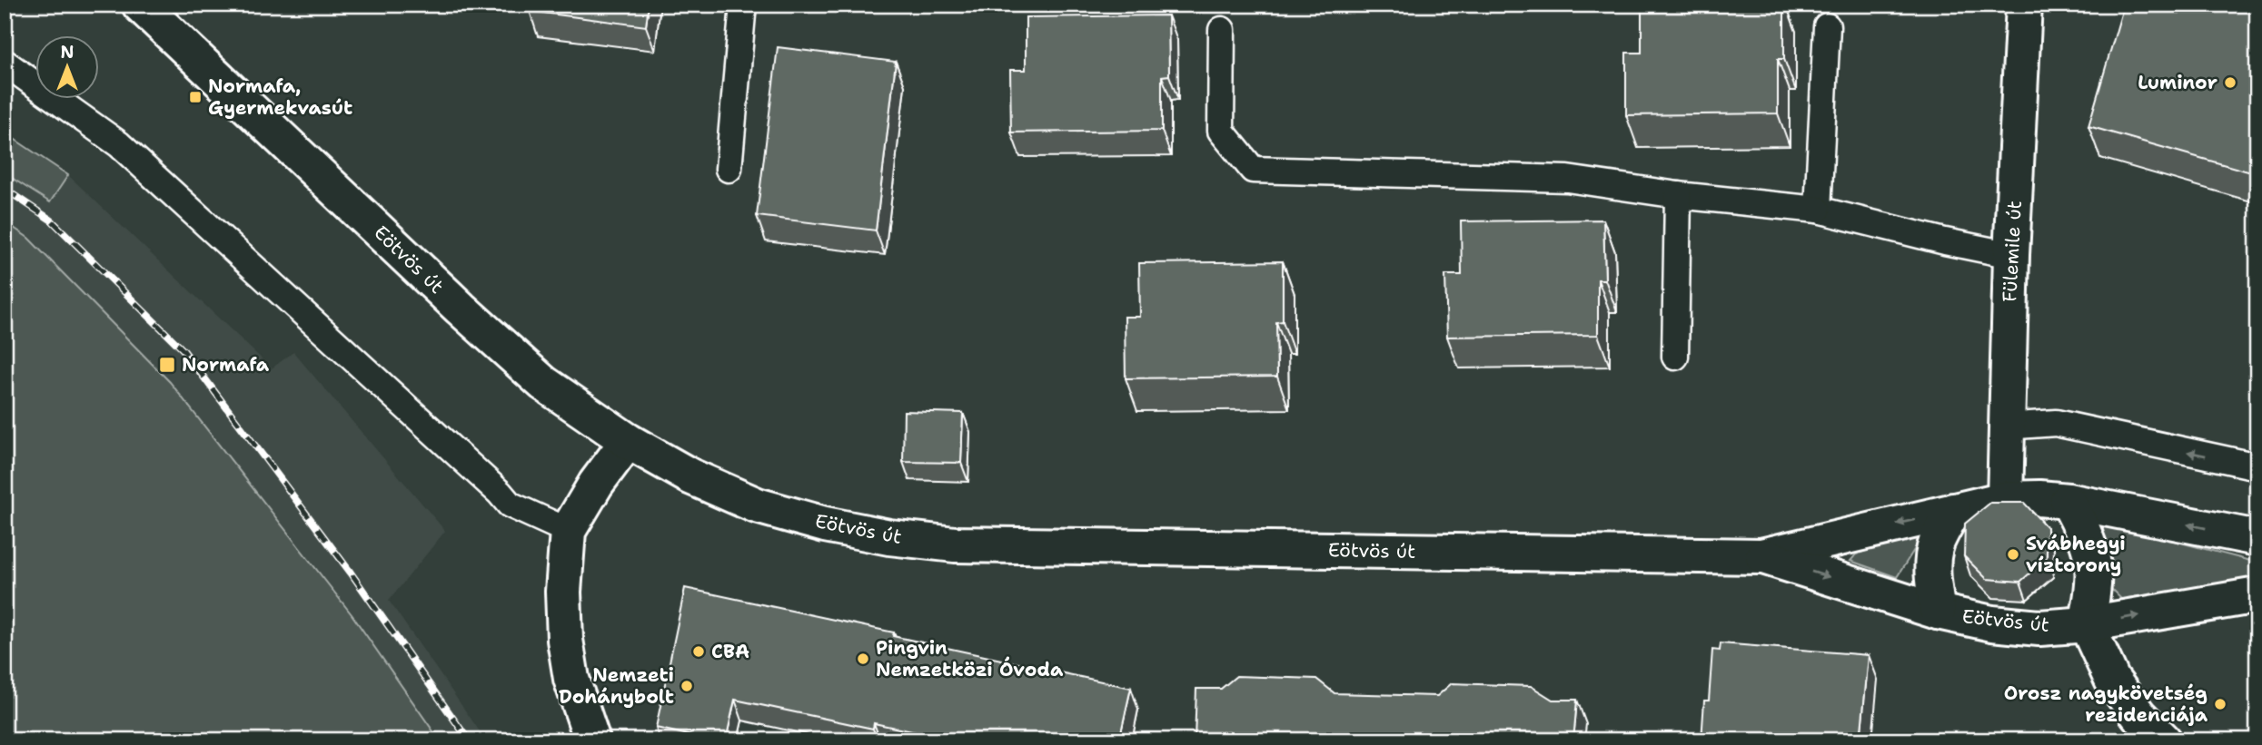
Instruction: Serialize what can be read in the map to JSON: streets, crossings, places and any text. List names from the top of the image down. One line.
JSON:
{"streets":{"street":["Fülemile út","Eötvös út"]},"crossings":[["Fülemile út","Eötvös út"]],"places":{"other":["Luminor","Svábhegyi víztorony","CBA","Pingvin Nemzetközi Óvoda","Nemzeti Dohánybolt","Orosz nagykövetség rezidenciája"],"transit":["Normafa, Gyermekvasút","Normafa"]},"north":"top"}
